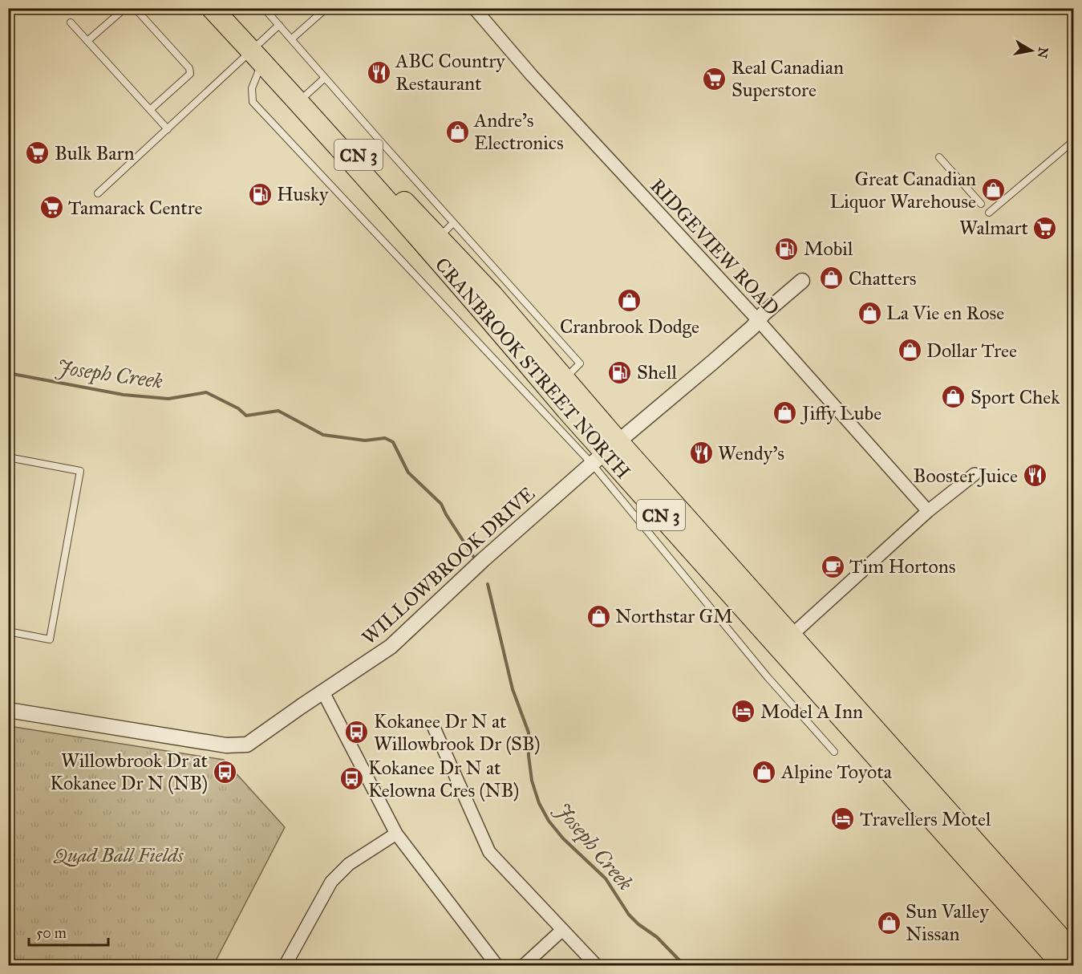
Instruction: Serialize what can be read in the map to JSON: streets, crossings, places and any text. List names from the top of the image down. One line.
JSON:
{"streets":{"highway":["CN 3","CRANBROOK STREET NORTH"],"street":["RIDGEVIEW ROAD","WILLOWBROOK DRIVE"]},"crossings":[["RIDGEVIEW ROAD","WILLOWBROOK DRIVE"],["CRANBROOK STREET NORTH","WILLOWBROOK DRIVE"]],"water":["Joseph Creek"],"parks":["Quad Ball Fields"],"places":{"restaurant":["ABC Country Restaurant","Wendy's","Booster Juice"],"supermarket":["Real Canadian Superstore","Bulk Barn","Tamarack Centre","Walmart"],"shop":["Andre's Electronics","Great Canadian Liquor Warehouse","Chatters","Cranbrook Dodge","La Vie en Rose","Dollar Tree","Sport Chek","Jiffy Lube","Northstar GM","Alpine Toyota","Sun Valley Nissan"],"fuel station":["Husky","Mobil","Shell"],"cafe":["Tim Hortons"],"hotel":["Model A Inn","Travellers Motel"],"bus stop":["Kokanee Dr N at Willowbrook Dr (SB)","Willowbrook Dr at Kokanee Dr N (NB)","Kokanee Dr N at Kelowna Cres (NB)"]},"scale_bar":"50 m","north":"right"}
